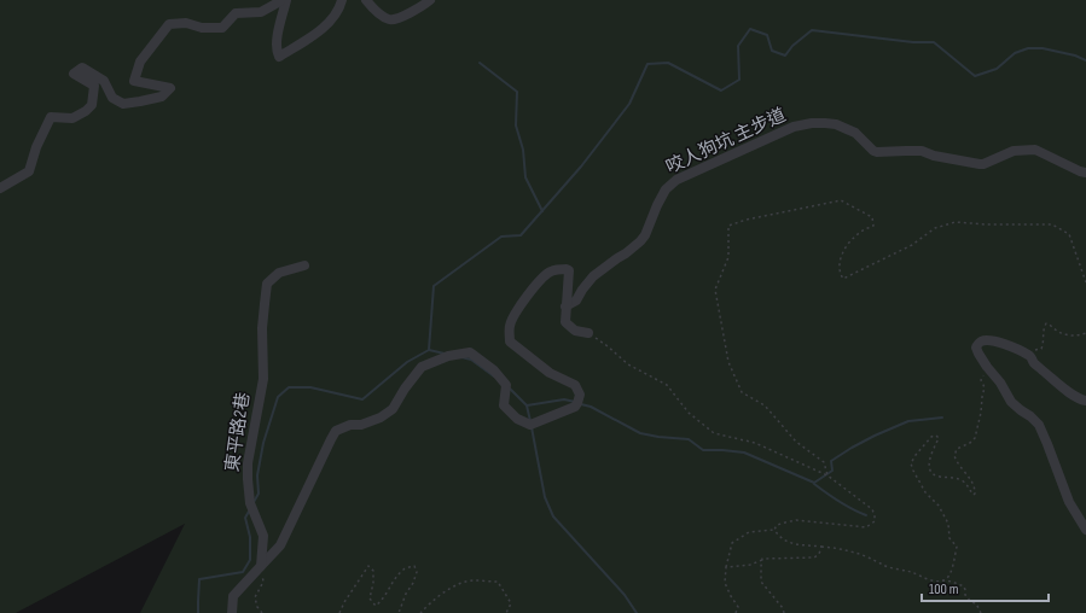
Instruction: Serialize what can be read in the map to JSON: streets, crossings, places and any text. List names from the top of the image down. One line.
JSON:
{"streets":{"street":["咬人狗坑 主步道","東平路2巷"]},"scale_bar":"100 m"}
